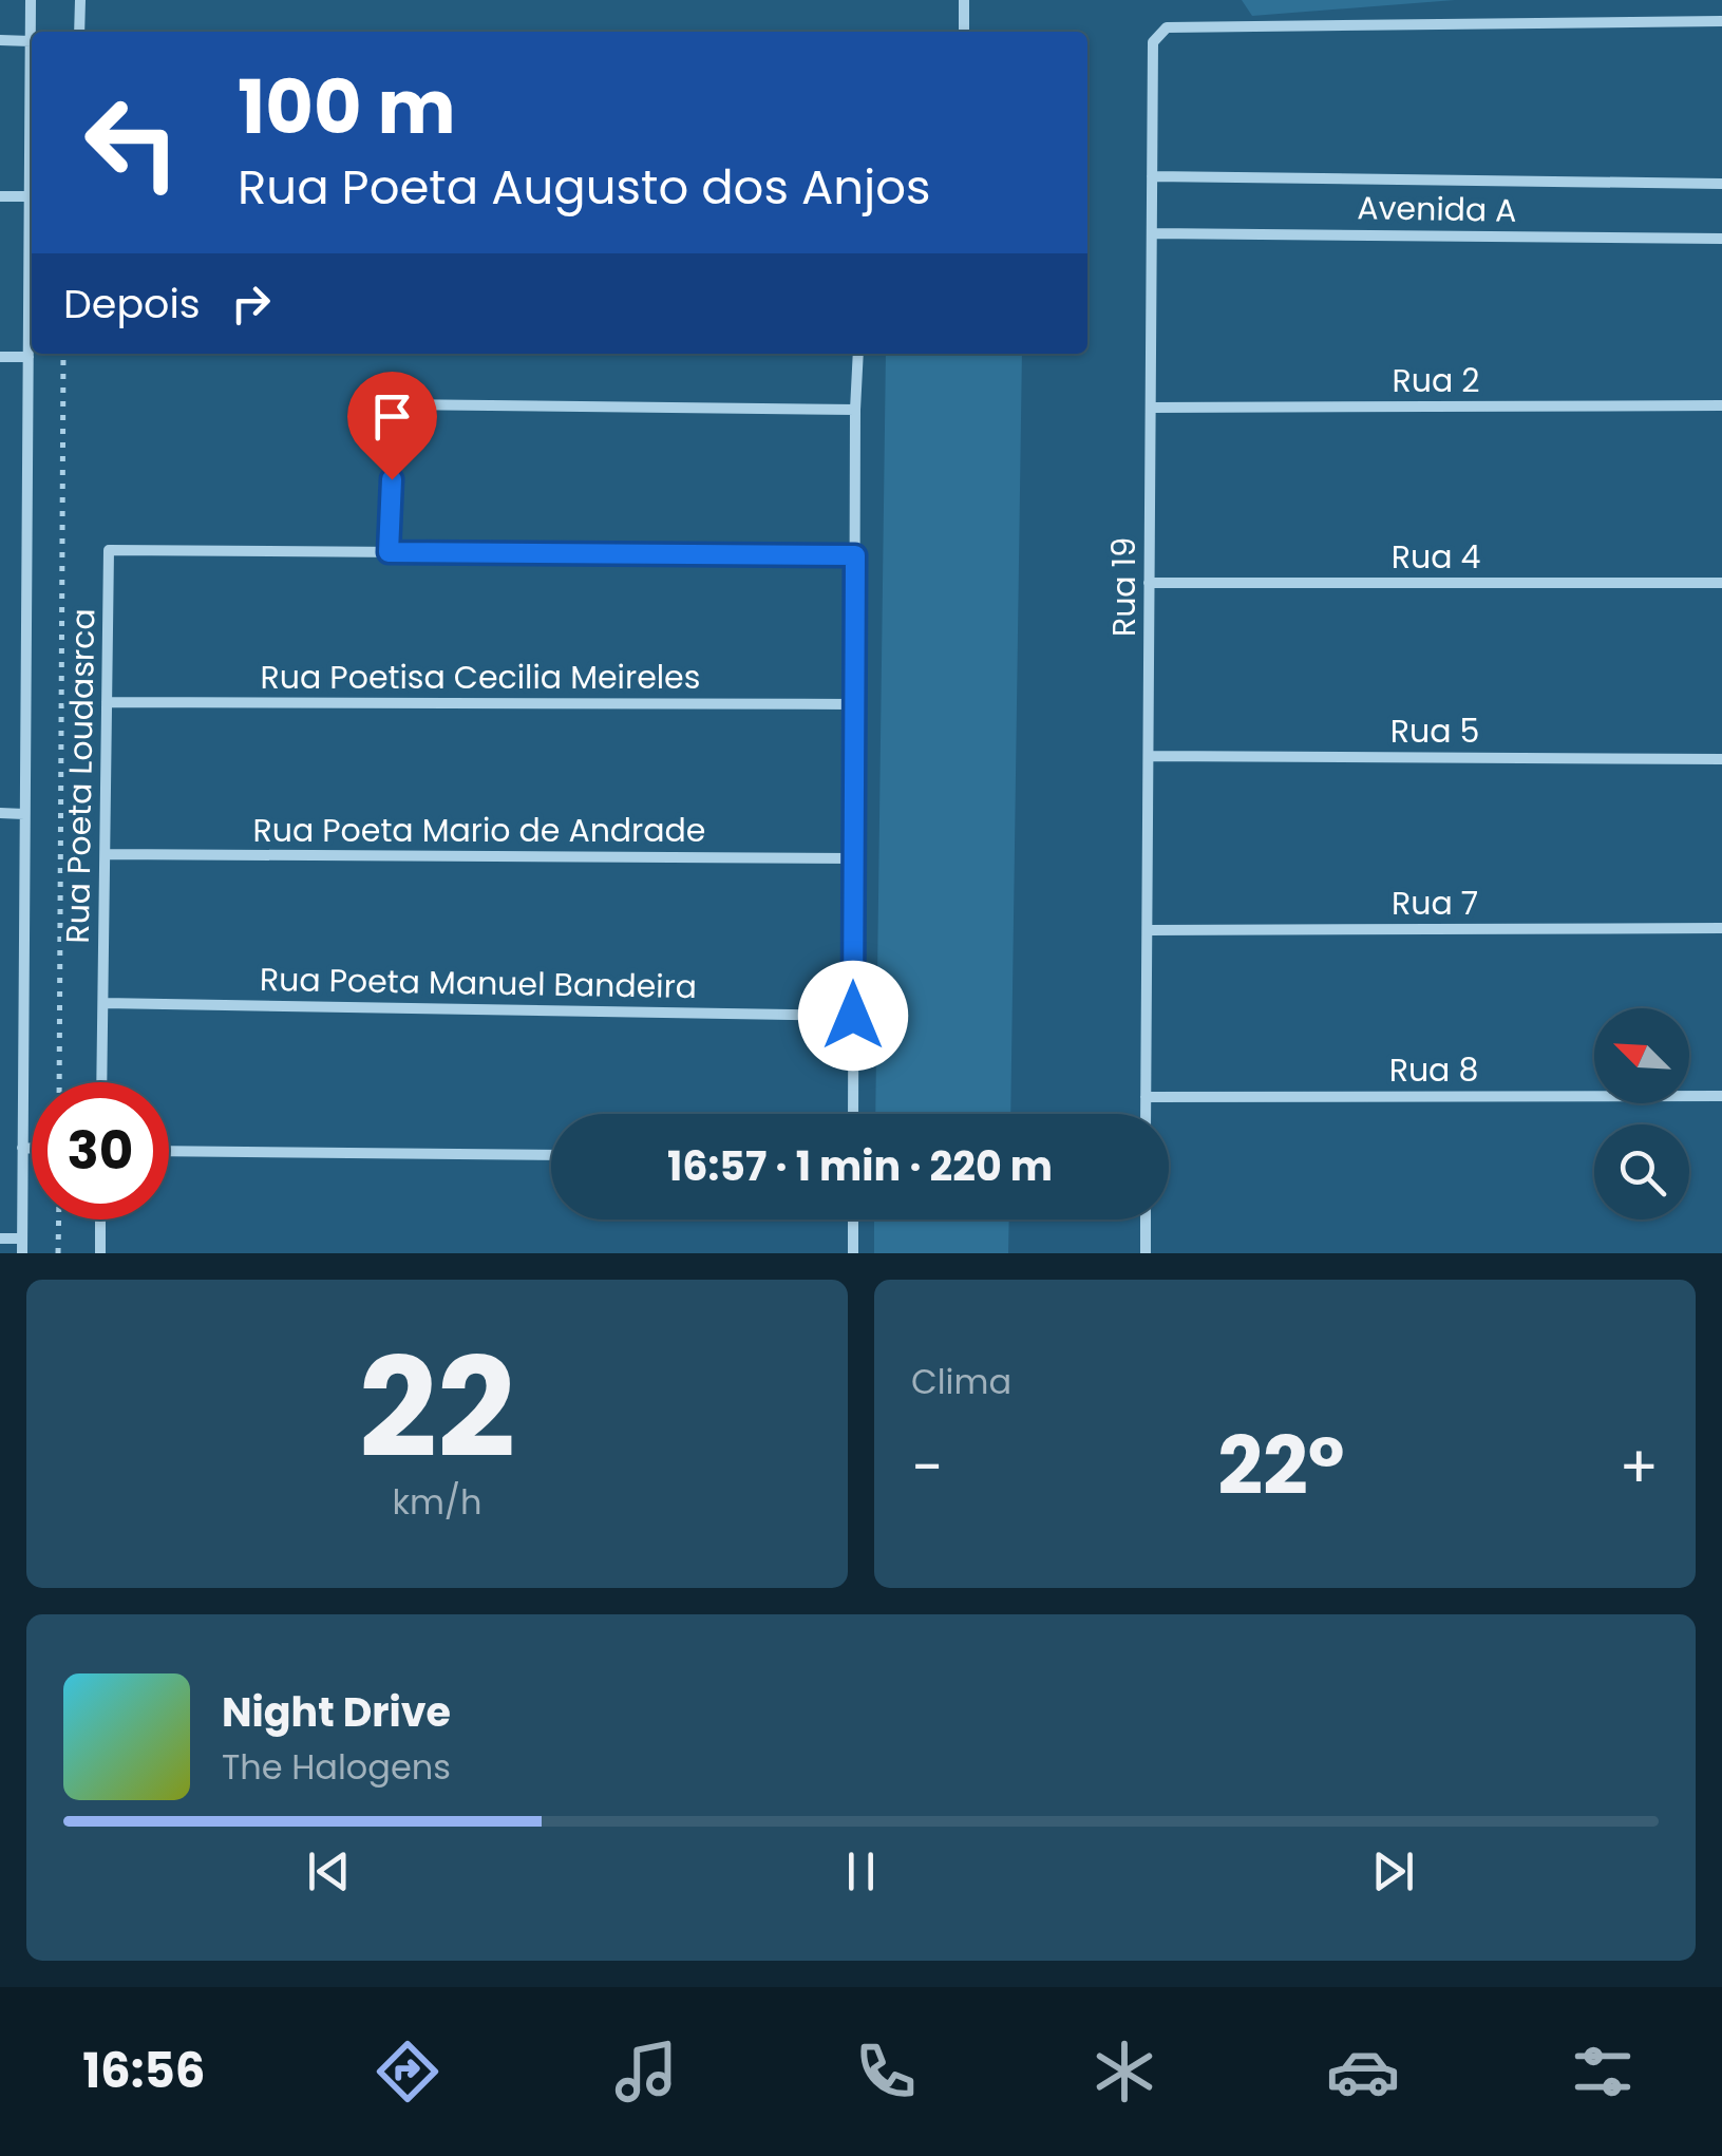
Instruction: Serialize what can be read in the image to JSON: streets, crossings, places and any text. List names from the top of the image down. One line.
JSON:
{"streets":{"street":["Avenida A","Rua 2","Rua 4","Rua 19","Rua Poetisa Cecilia Meireles","Rua 5","Rua Poeta Loudasrca","Rua Poeta Mario de Andrade","Rua 7","Rua Poeta Manuel Bandeira","Rua 8"]},"crossings":[["Avenida A","Rua 19"],["Rua 2","Rua 19"],["Rua 4","Rua 19"],["Rua 19","Rua 5"],["Rua 19","Rua 7"],["Rua 19","Rua 8"],["Rua Poetisa Cecilia Meireles","Rua Poeta Loudasrca"],["Rua Poeta Loudasrca","Rua Poeta Mario de Andrade"],["Rua Poeta Loudasrca","Rua Poeta Manuel Bandeira"]],"north":"top left","page":{"turn":["100 m","Rua Poeta Augusto dos Anjos"],"then":"Depois","limit":"30","trip":"16:57 · 1 min · 220 m","tile":[["22","km/h"],"Clima"],"heat":["−","22°","+"],"song":["Night Drive","The Halogens"],"tabs":"16:56"}}
